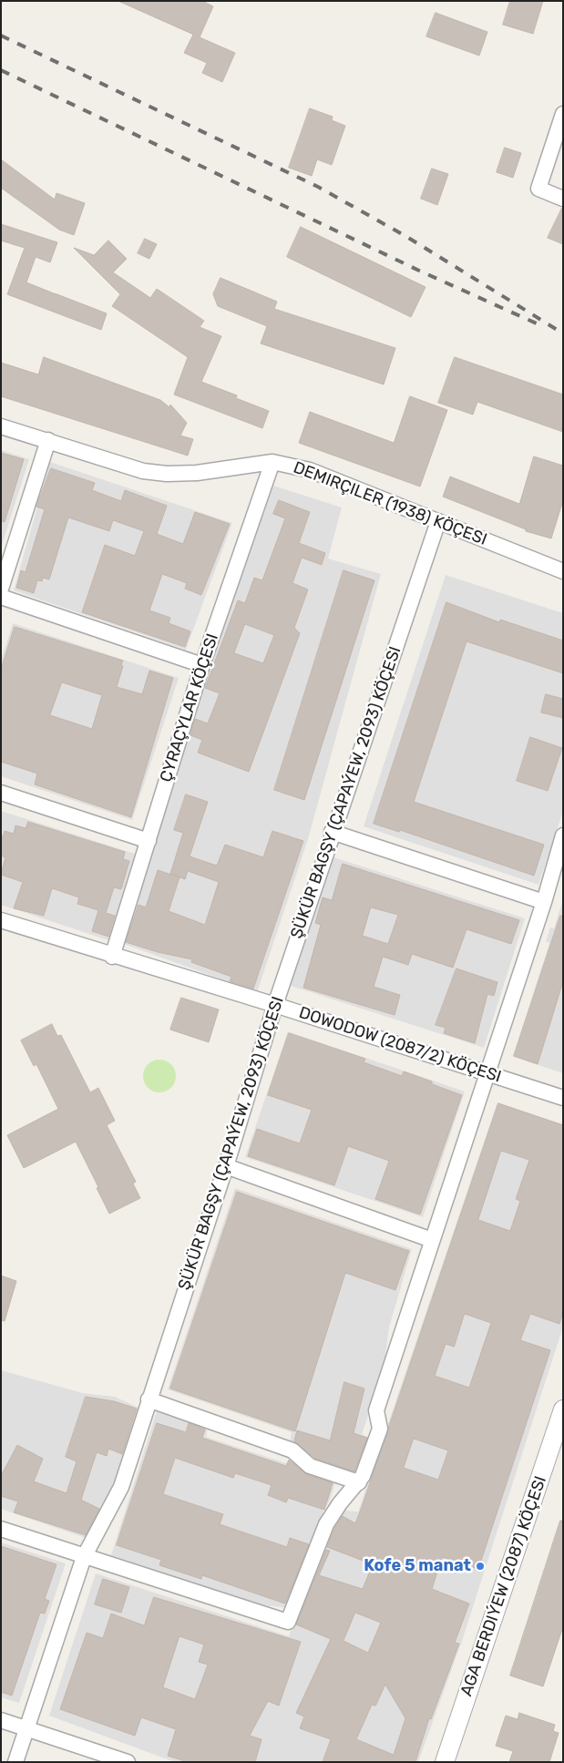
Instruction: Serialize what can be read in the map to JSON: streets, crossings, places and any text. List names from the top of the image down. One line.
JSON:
{"streets":{"street":["DEMIRÇILER (1938) KÖÇESI","ÇYRAÇYLAR KÖÇESI","ŞÜKÜR BAGŞY (ÇAPAÝEW, 2093) KÖÇESI","DOWODOW (2087/2) KÖÇESI","AGA BERDIÝEW (2087) KÖÇESI"]},"crossings":[["DEMIRÇILER (1938) KÖÇESI","ÇYRAÇYLAR KÖÇESI"],["DEMIRÇILER (1938) KÖÇESI","ŞÜKÜR BAGŞY (ÇAPAÝEW, 2093) KÖÇESI"],["ÇYRAÇYLAR KÖÇESI","DOWODOW (2087/2) KÖÇESI"],["ŞÜKÜR BAGŞY (ÇAPAÝEW, 2093) KÖÇESI","DOWODOW (2087/2) KÖÇESI"]],"places":["Kofe 5 manat"]}
